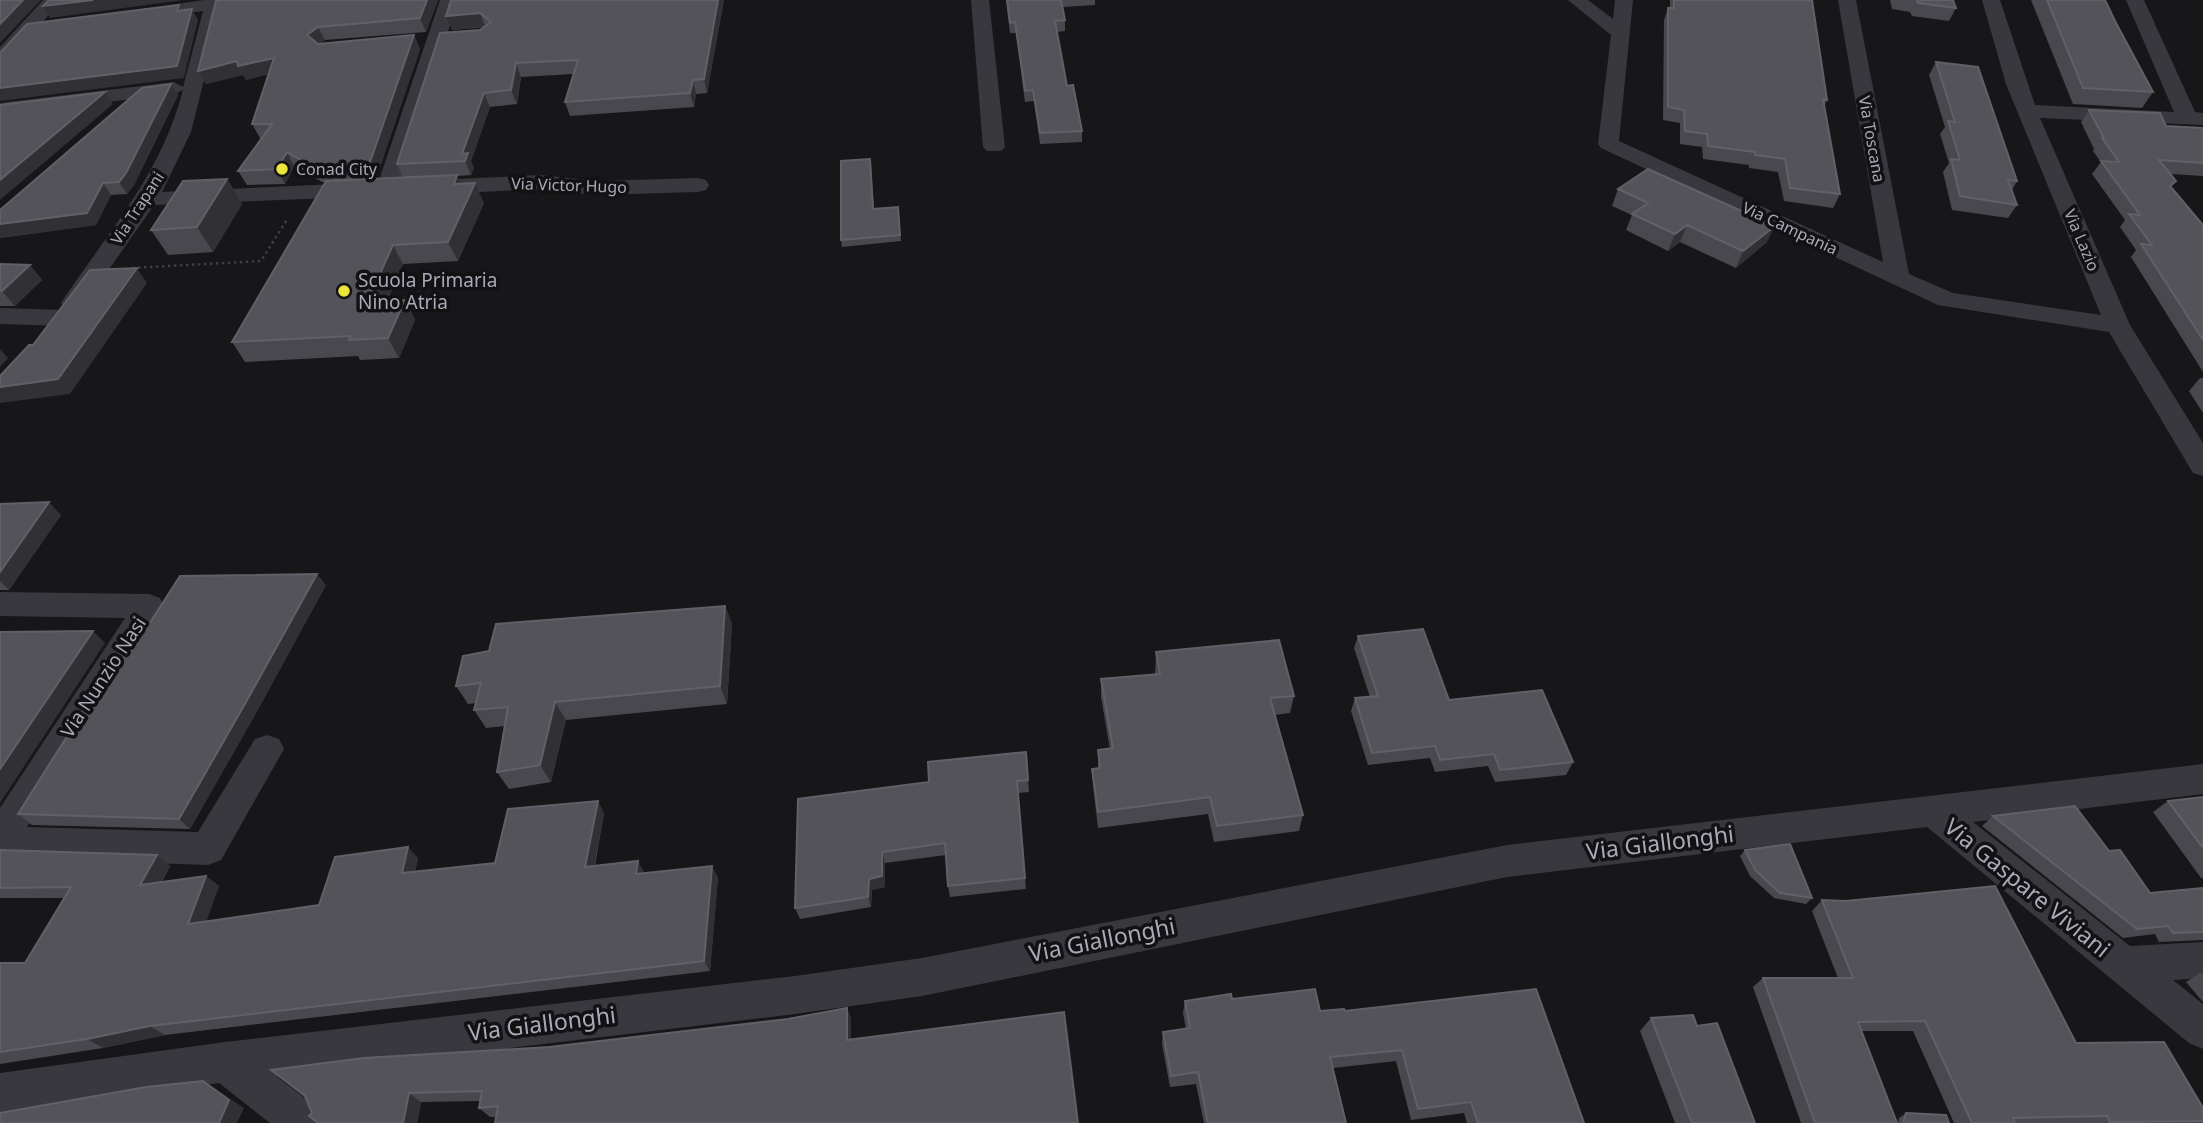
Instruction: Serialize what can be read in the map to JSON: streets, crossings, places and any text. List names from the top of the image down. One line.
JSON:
{"streets":{"street":["Via Toscana","Via Victor Hugo","Via Trapani","Via Campania","Via Lazio","Via Nunzio Nasi","Via Giallonghi","Via Gaspare Viviani"]},"crossings":[["Via Toscana","Via Campania"],["Via Victor Hugo","Via Trapani"],["Via Campania","Via Lazio"],["Via Giallonghi","Via Gaspare Viviani"]],"places":["Conad City","Scuola Primaria Nino Atria"]}
